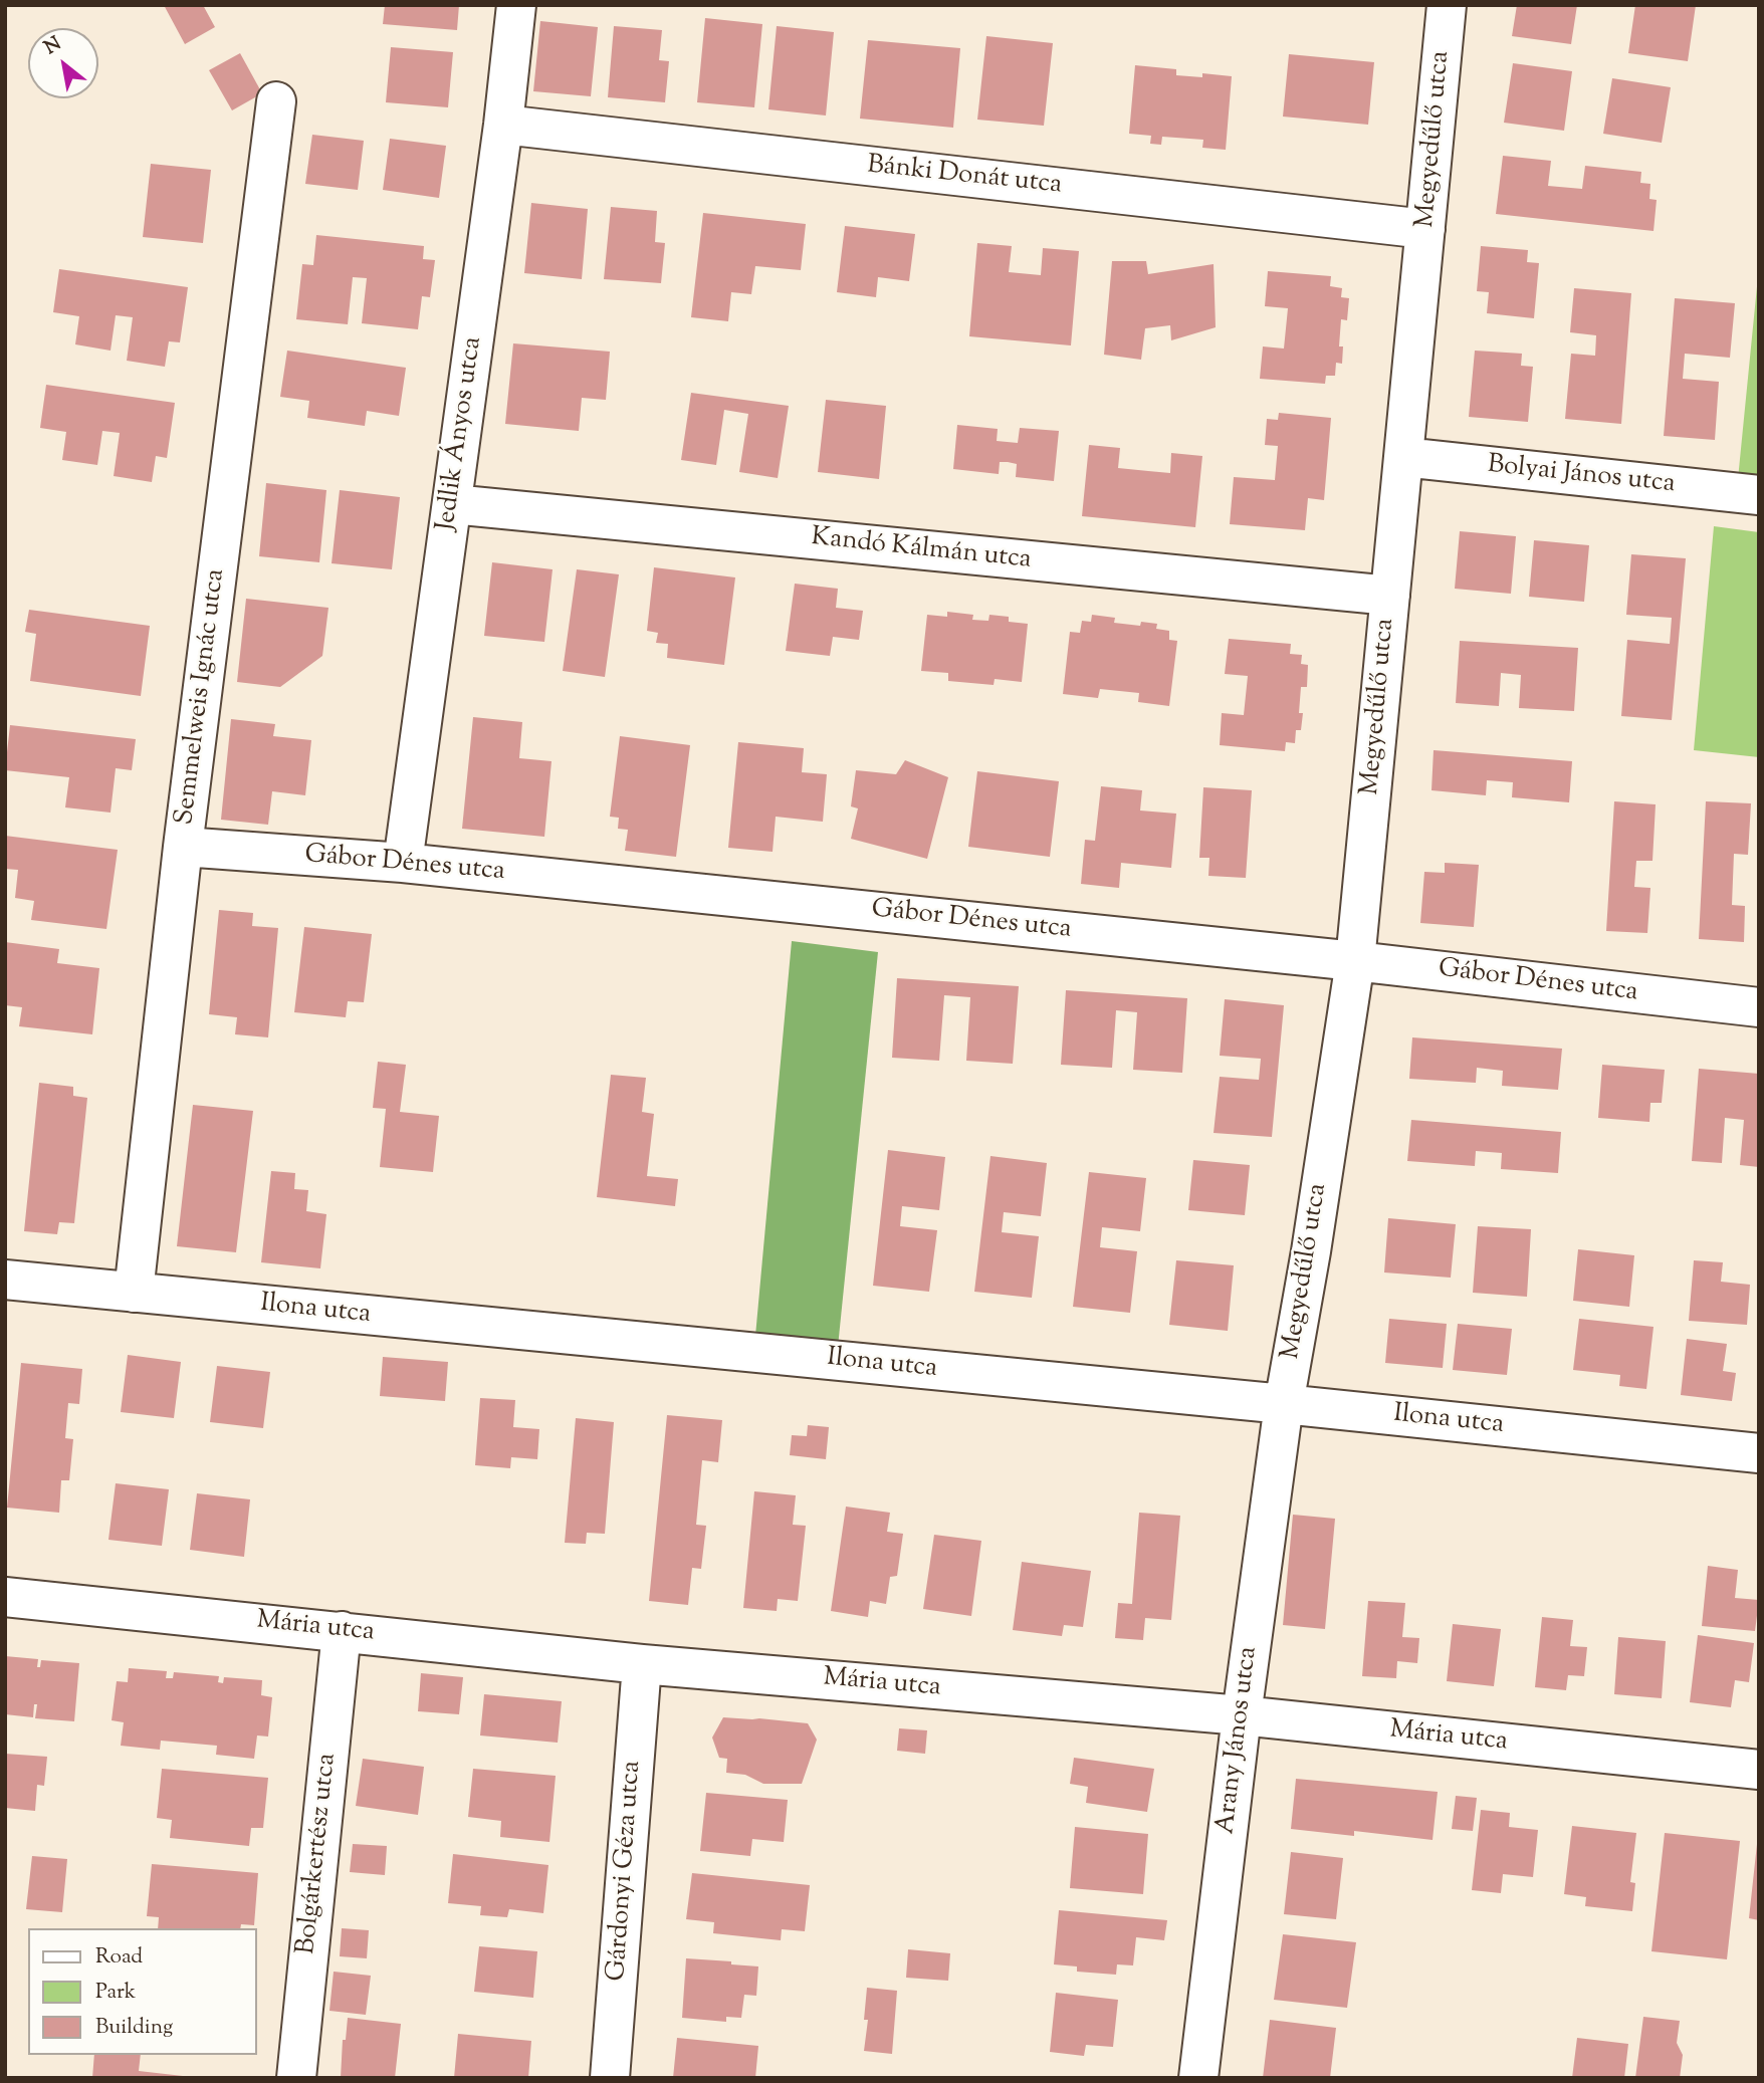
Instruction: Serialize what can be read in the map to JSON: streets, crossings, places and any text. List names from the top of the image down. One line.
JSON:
{"streets":{"street":["Megyedűlő utca","Bánki Donát utca","Jedlik Ányos utca","Bolyai János utca","Kandó Kálmán utca","Semmelweis Ignác utca","Gábor Dénes utca","Ilona utca","Mária utca","Arany János utca","Bolgárkertész utca","Gárdonyi Géza utca"]},"crossings":[["Megyedűlő utca","Bánki Donát utca"],["Megyedűlő utca","Bolyai János utca"],["Megyedűlő utca","Kandó Kálmán utca"],["Megyedűlő utca","Gábor Dénes utca"],["Megyedűlő utca","Ilona utca"],["Megyedűlő utca","Arany János utca"],["Bánki Donát utca","Jedlik Ányos utca"],["Jedlik Ányos utca","Kandó Kálmán utca"],["Jedlik Ányos utca","Gábor Dénes utca"],["Semmelweis Ignác utca","Gábor Dénes utca"],["Semmelweis Ignác utca","Ilona utca"],["Ilona utca","Arany János utca"],["Mária utca","Arany János utca"],["Mária utca","Bolgárkertész utca"],["Mária utca","Gárdonyi Géza utca"]],"legend":["Road","Park","Building"],"north":"top left"}
